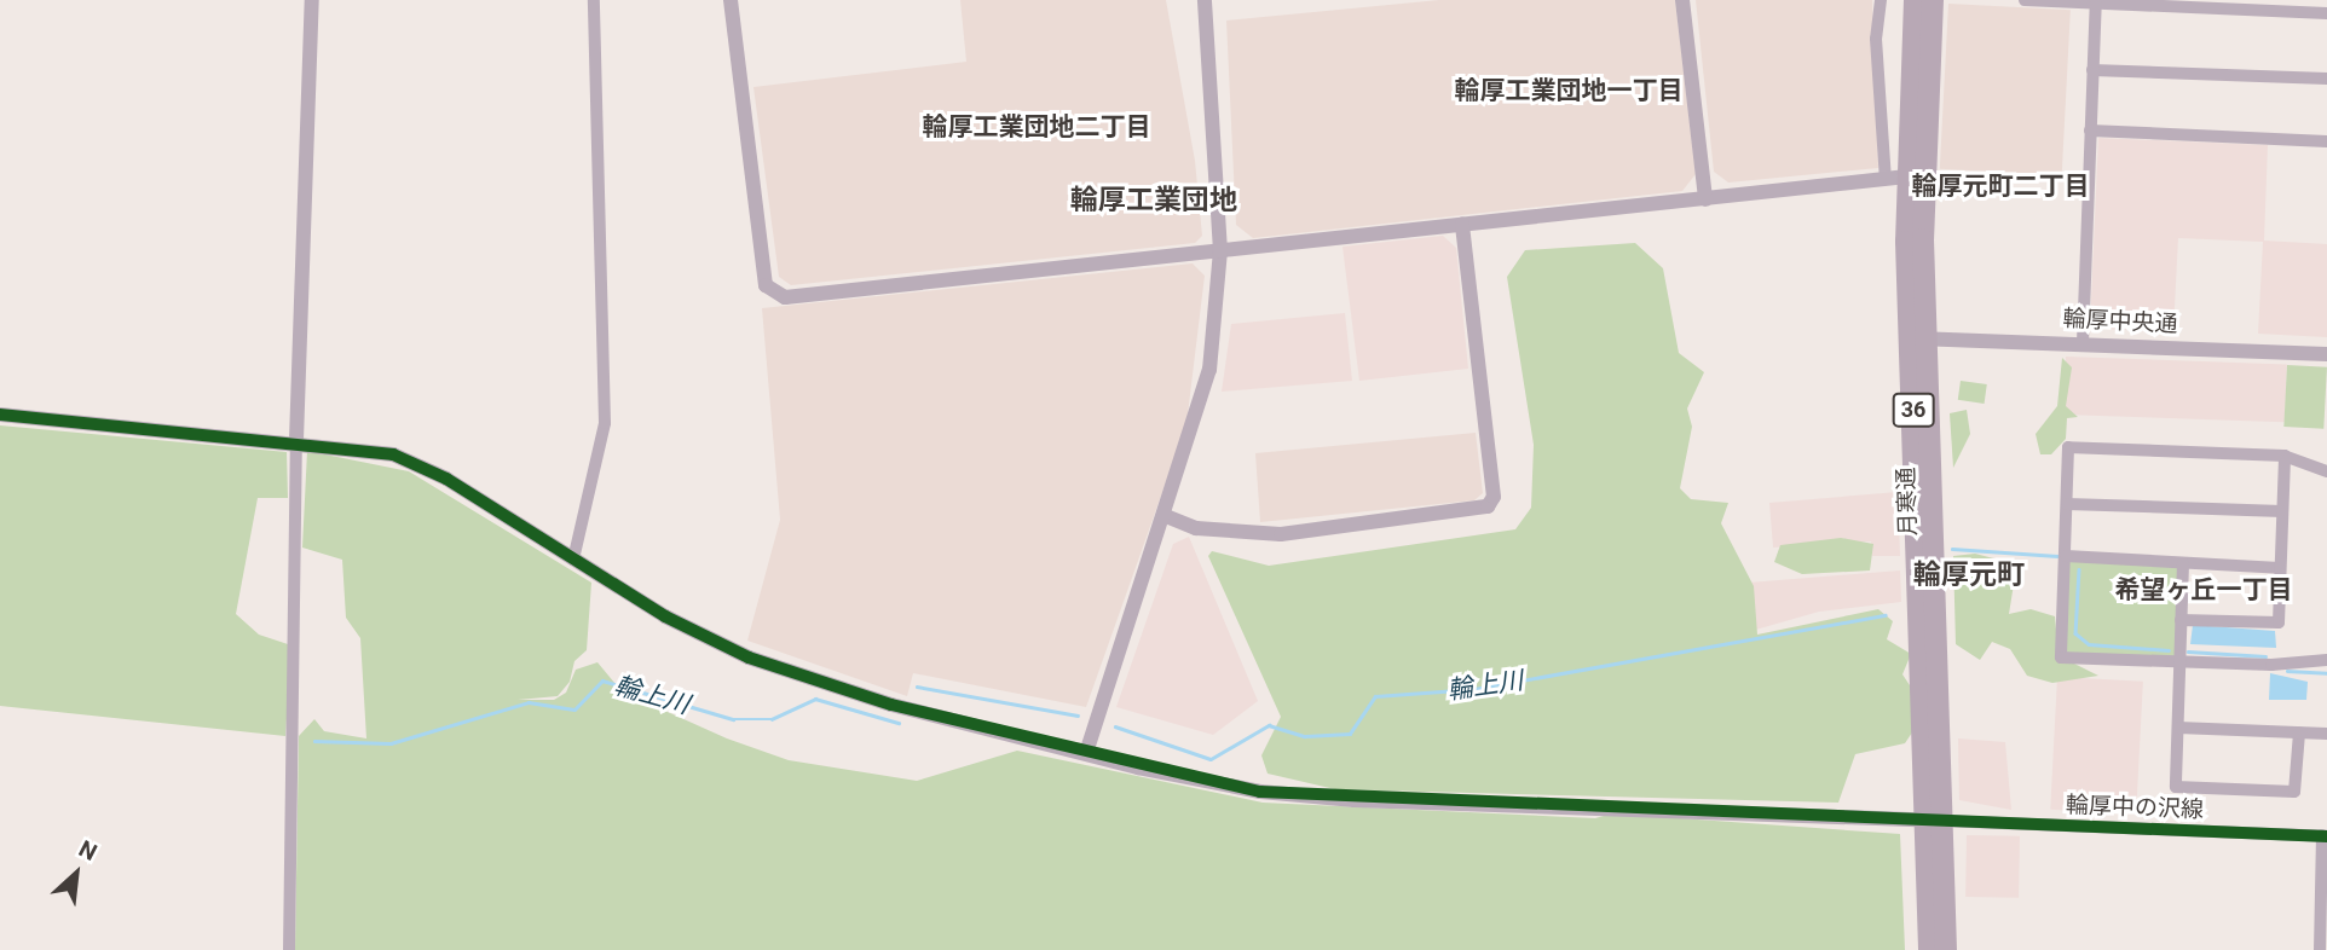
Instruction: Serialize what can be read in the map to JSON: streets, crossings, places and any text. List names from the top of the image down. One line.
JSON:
{"streets":{"highway":["36","月寒通"],"street":["輪厚中央通","輪厚中の沢線"]},"crossings":[["輪厚中央通","月寒通"],["月寒通","輪厚中の沢線"]],"districts":["輪厚工業団地一丁目","輪厚工業団地二丁目","輪厚元町二丁目","輪厚工業団地","輪厚元町","希望ヶ丘一丁目"],"water":["輪上川"],"north":"top right"}
